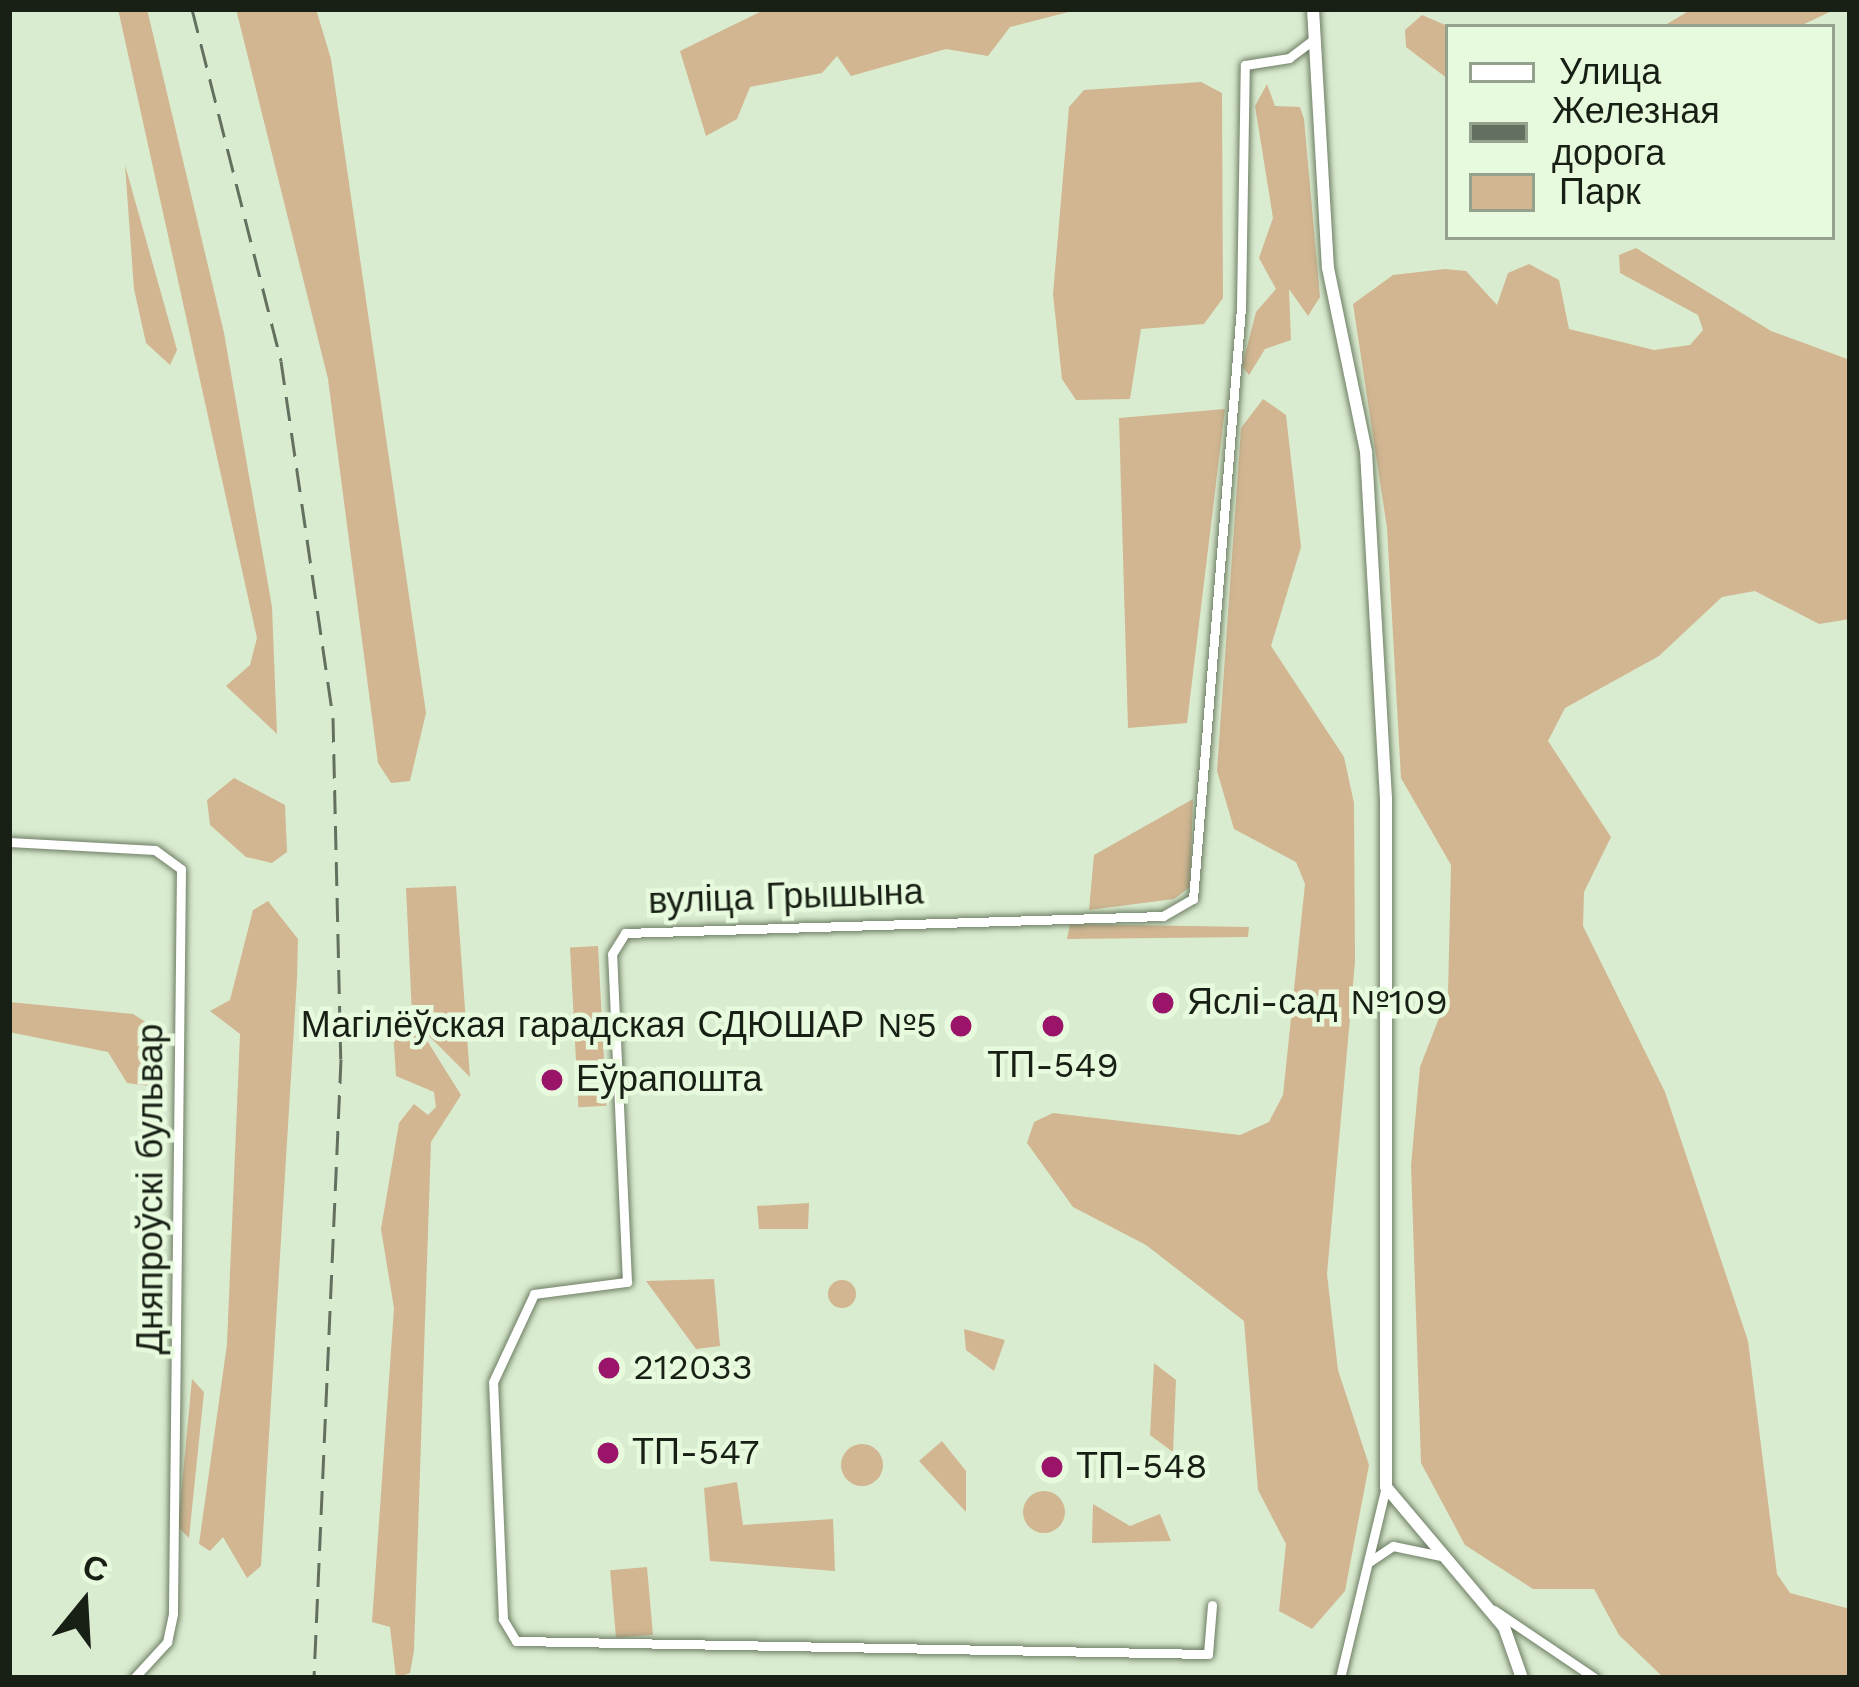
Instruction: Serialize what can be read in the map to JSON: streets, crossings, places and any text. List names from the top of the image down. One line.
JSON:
{"streets":{"street":["вуліца Грышына","Дняпроўскі бульвар"]},"places":["Яслі-сад №109","Магілёўская гарадская СДЮШАР №5","ТП-549","Еўрапошта","212033","ТП-547","ТП-548"],"legend":["Улица","Железная дорога","Парк"],"north":"top"}
